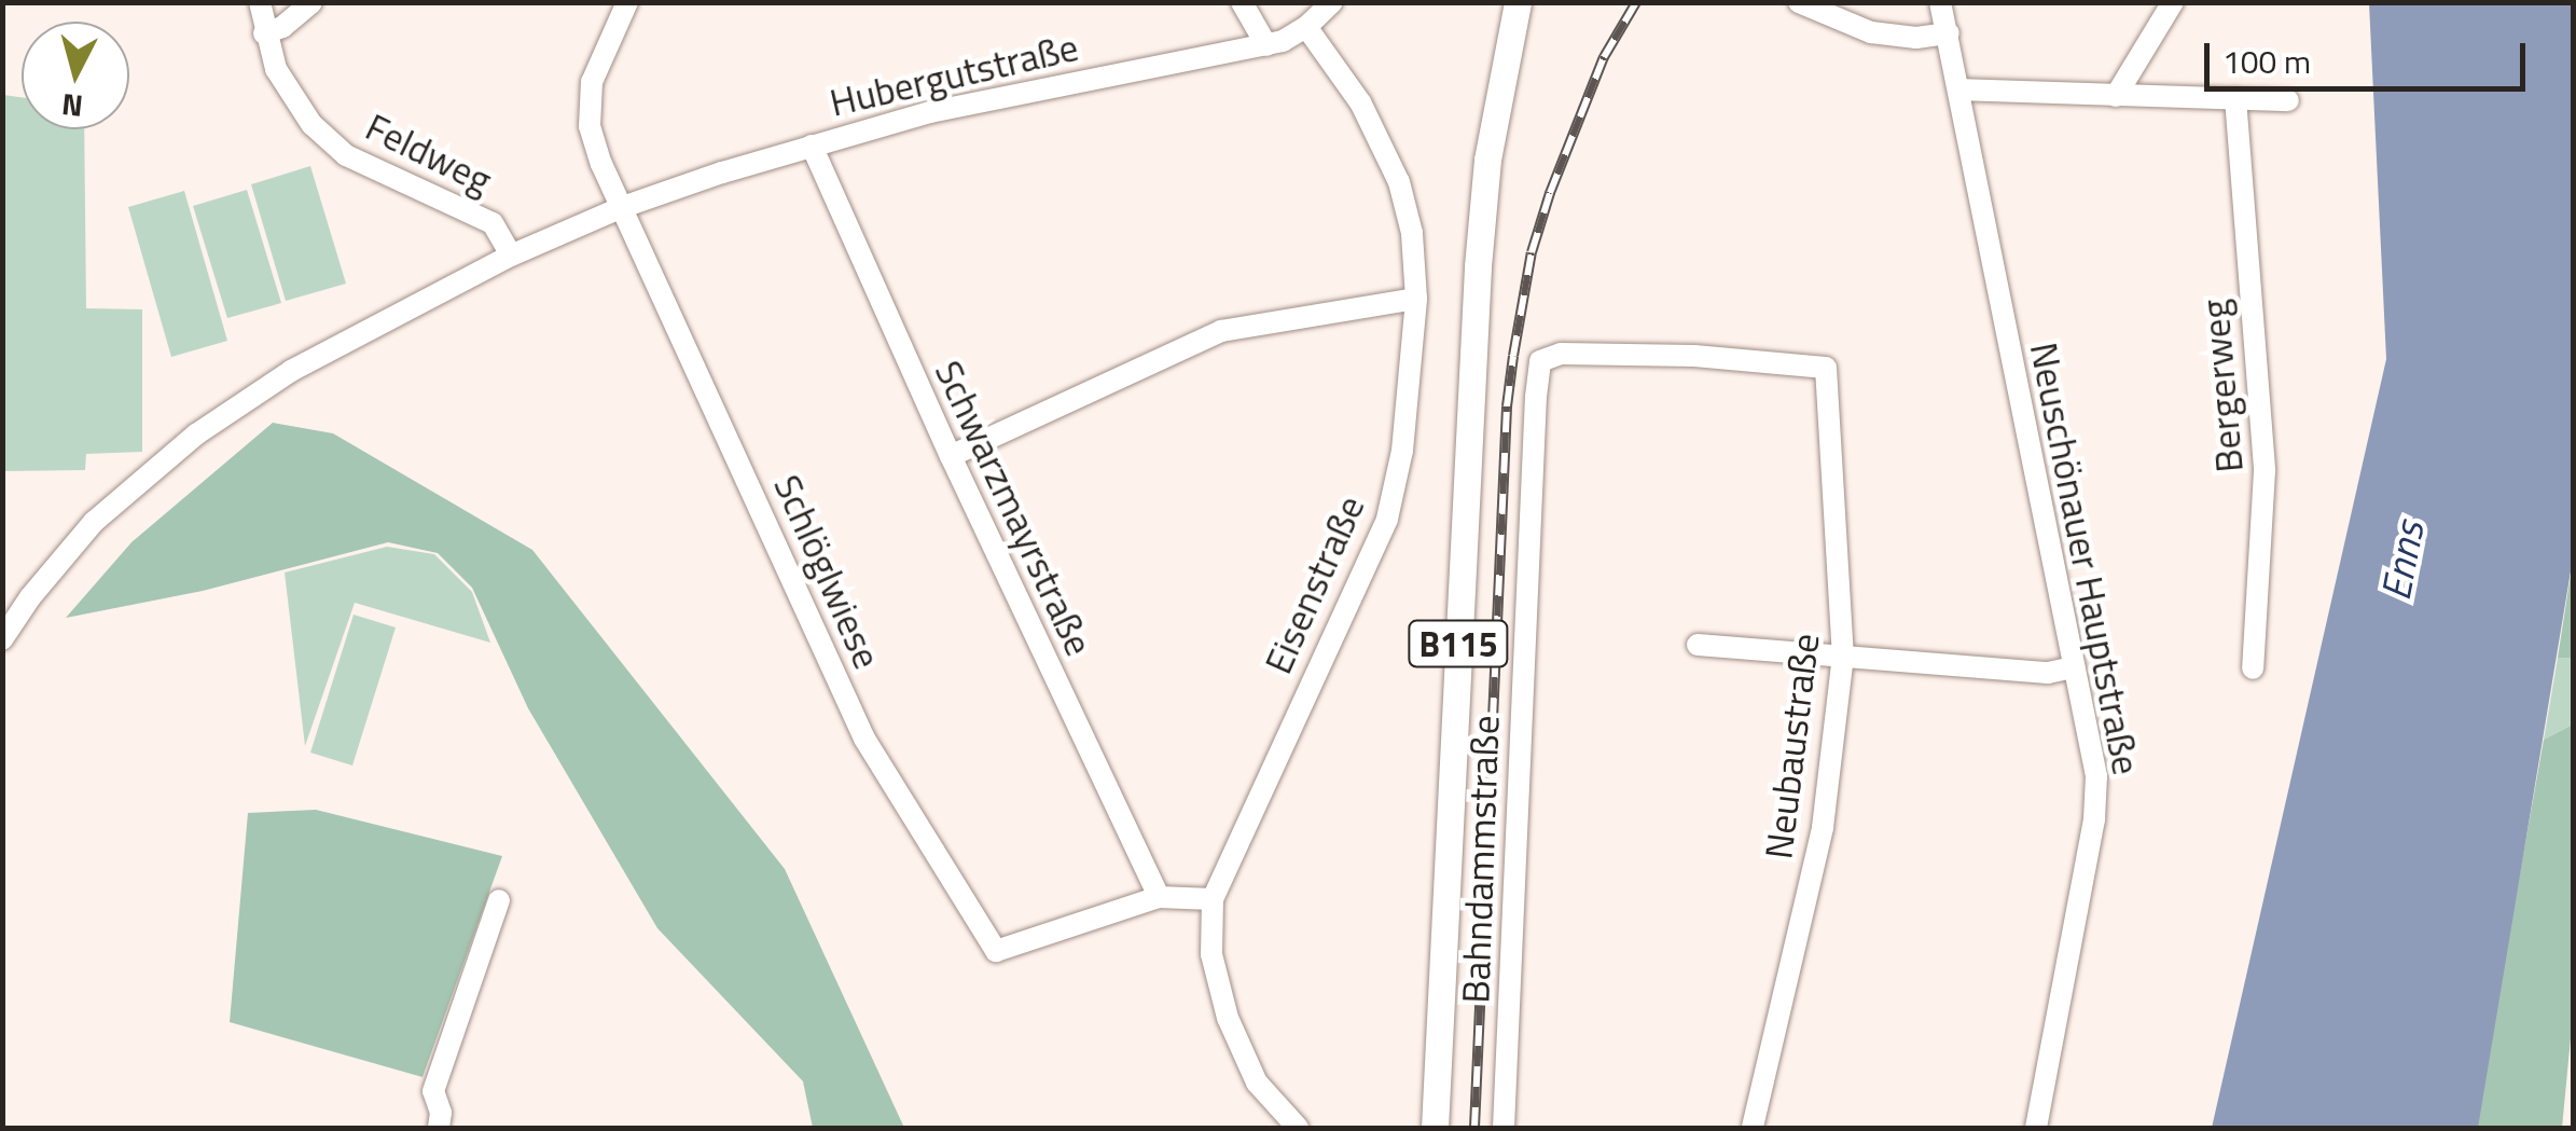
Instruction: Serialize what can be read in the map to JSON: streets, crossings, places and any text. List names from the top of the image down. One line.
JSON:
{"streets":{"main road":["B115"],"street":["Hubergutstraße","Feldweg","Bergerweg","Schwarzmayrstraße","Neuschönauer Hauptstraße","Schlöglwiese","Eisenstraße","Neubaustraße","Bahndammstraße"]},"crossings":[["Hubergutstraße","Feldweg"],["Hubergutstraße","Schwarzmayrstraße"],["Hubergutstraße","Schlöglwiese"],["Hubergutstraße","Eisenstraße"],["Schwarzmayrstraße","Schlöglwiese"],["Neubaustraße","Bahndammstraße"]],"water":["Enns"],"scale_bar":"100 m","north":"bottom"}
